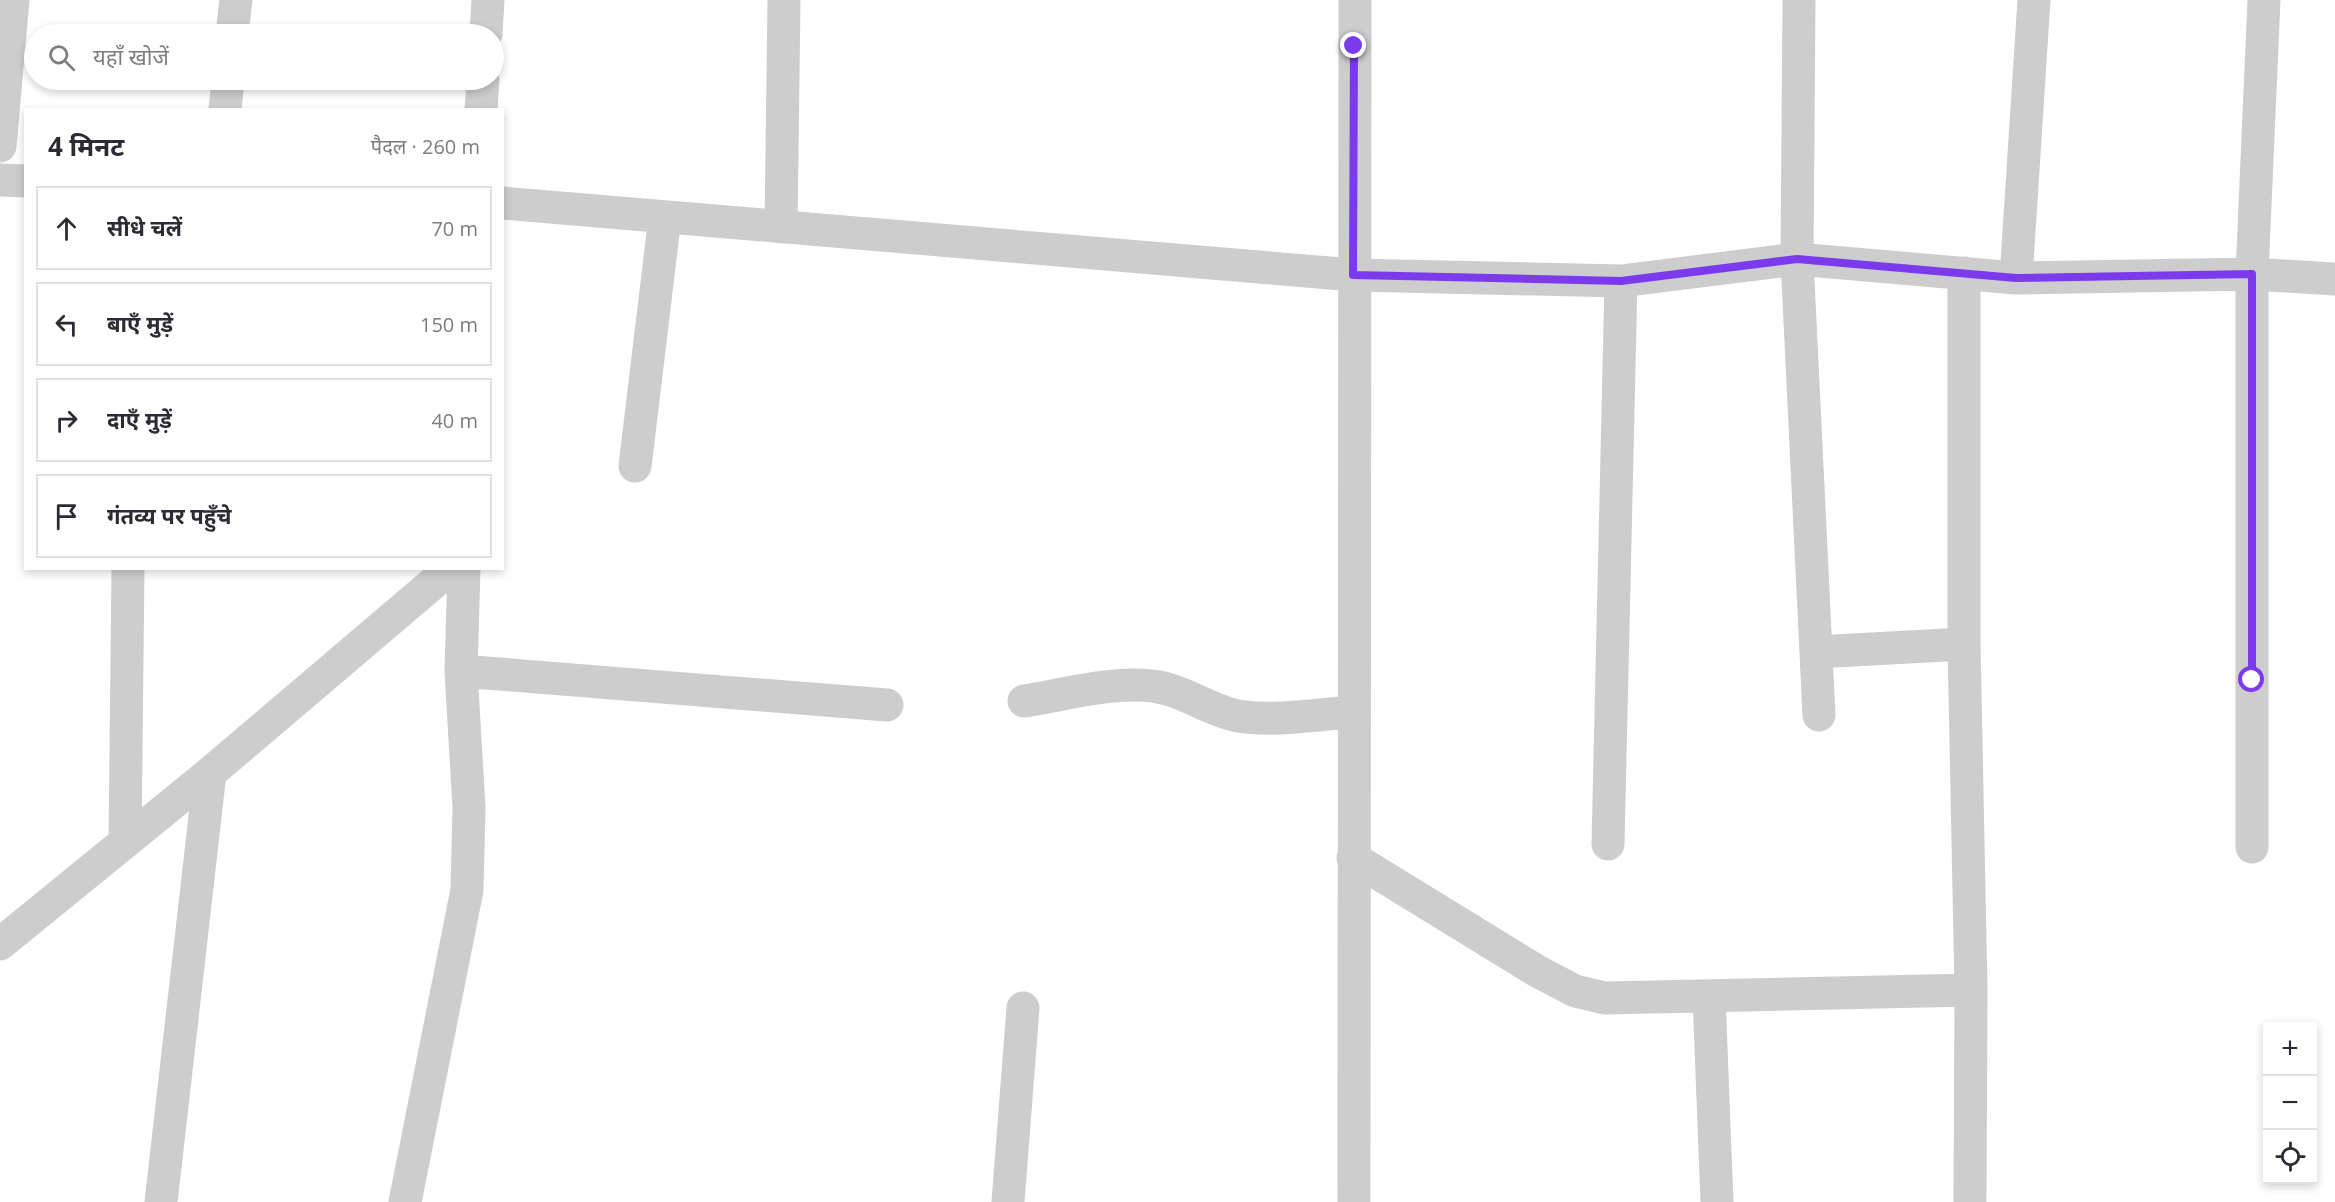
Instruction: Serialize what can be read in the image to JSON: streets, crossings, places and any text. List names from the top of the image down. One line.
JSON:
{"page":{"search":"यहाँ खोजें","heading":["4 मिनट","पैदल · 260 m"],"list":[["सीधे चलें","70 m"],["बाएँ मुड़ें","150 m"],["दाएँ मुड़ें","40 m"],"गंतव्य पर पहुँचे"],"map_buttons":["+","−"]}}
